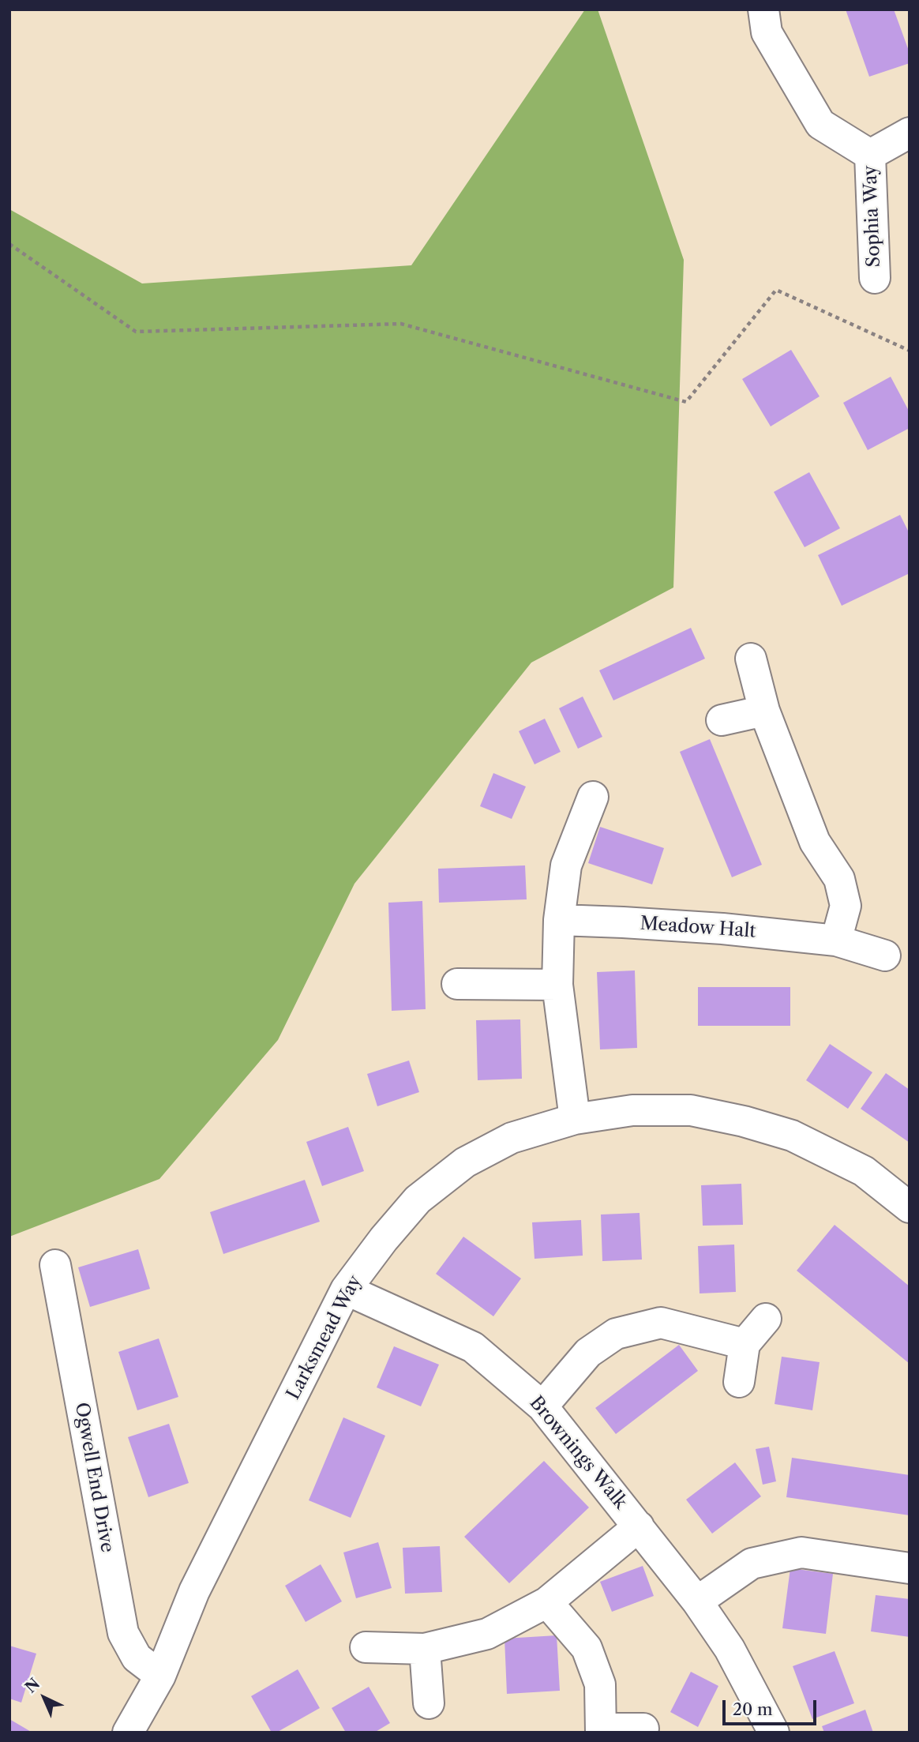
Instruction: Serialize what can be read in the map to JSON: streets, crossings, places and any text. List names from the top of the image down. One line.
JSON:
{"streets":{"street":["Sophia Way","Meadow Halt","Larksmead Way","Brownings Walk","Ogwell End Drive"]},"crossings":[["Larksmead Way","Brownings Walk"],["Larksmead Way","Ogwell End Drive"]],"scale_bar":"20 m","north":"top left"}
